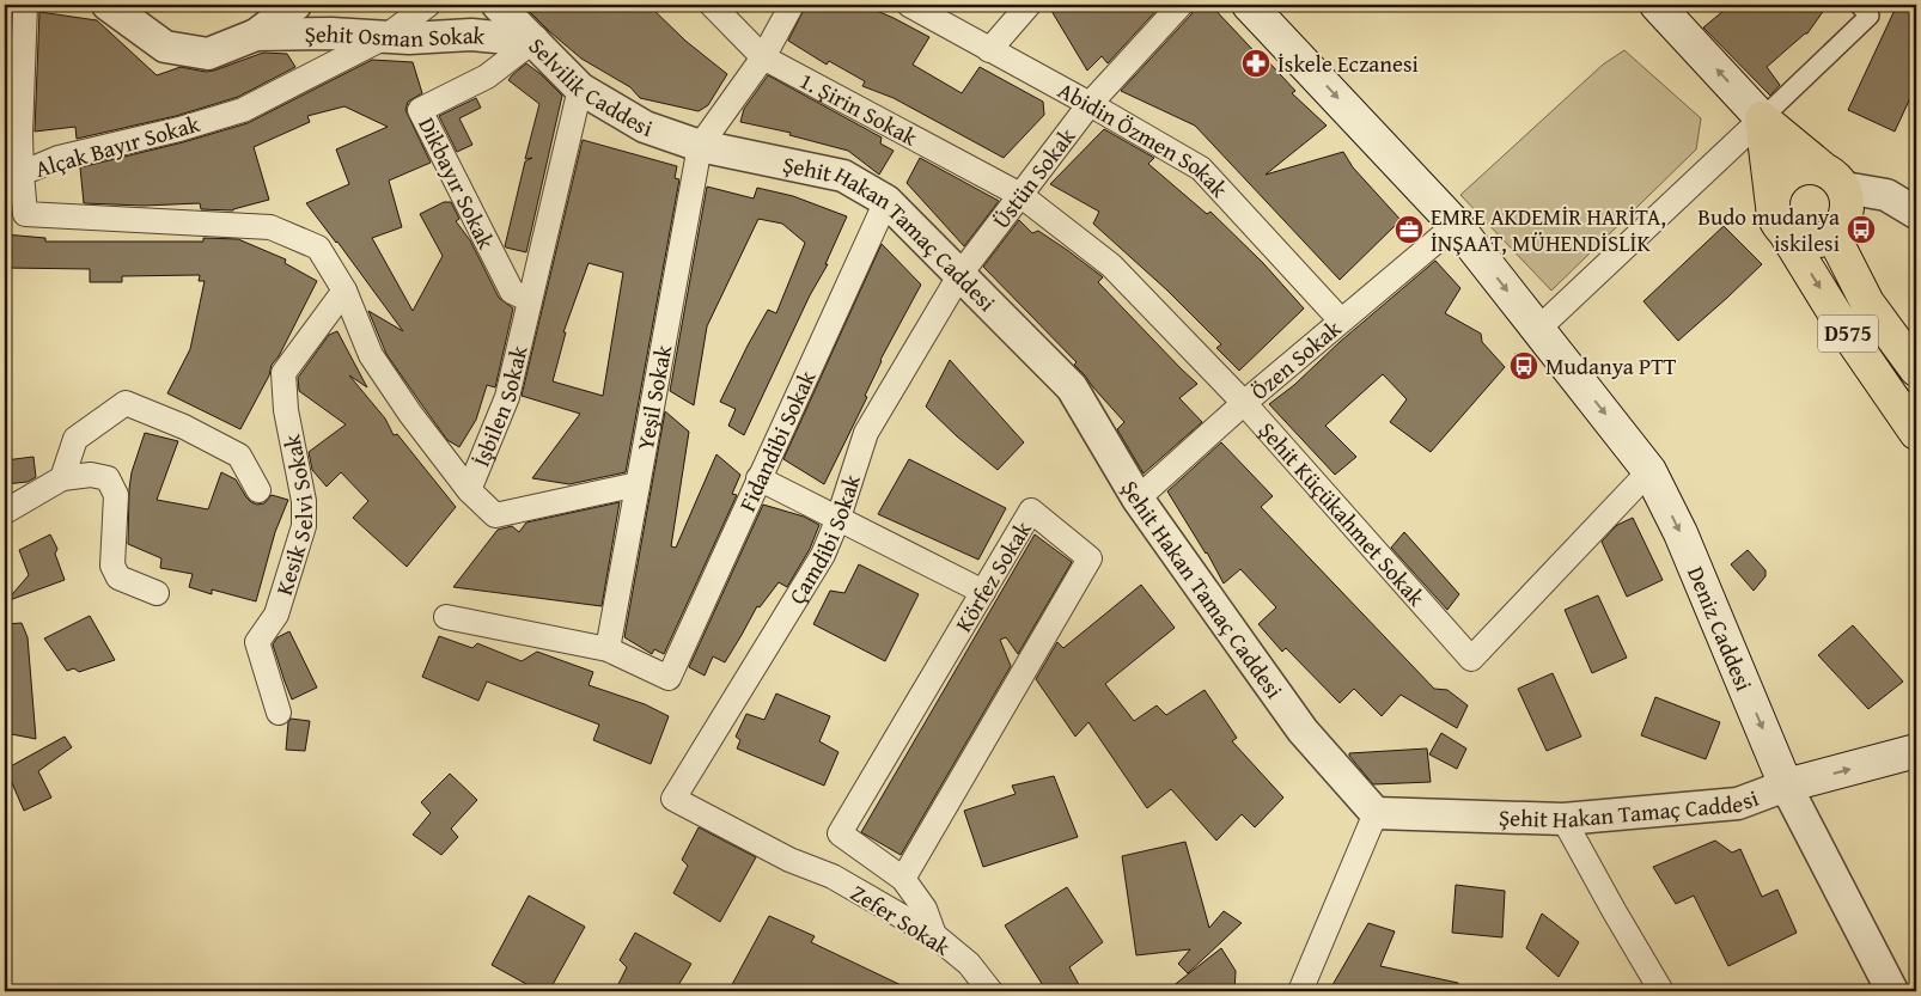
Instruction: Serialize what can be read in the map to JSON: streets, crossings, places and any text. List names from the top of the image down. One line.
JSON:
{"streets":{"highway":["D575"],"main road":["Deniz Caddesi"],"street":["Şehit Osman Sokak","Selvilik Caddesi","1. Şirin Sokak","Abidin Özmen Sokak","Alçak Bayır Sokak","Üstün Sokak","Dikbayır Sokak","Şehit Hakan Tamaç Caddesi","Özen Sokak","Yeşil Sokak","İşbilen Sokak","Fidandibi Sokak","Şehit Küçükahmet Sokak","Kesik Selvi Sokak","Çamdibi Sokak","Körfez Sokak","Zefer Sokak"]},"crossings":[["Şehit Osman Sokak","Selvilik Caddesi"],["Şehit Osman Sokak","Alçak Bayır Sokak"],["Şehit Osman Sokak","Dikbayır Sokak"],["Selvilik Caddesi","Dikbayır Sokak"],["Selvilik Caddesi","Şehit Hakan Tamaç Caddesi"],["Selvilik Caddesi","Yeşil Sokak"],["Selvilik Caddesi","İşbilen Sokak"],["1. Şirin Sokak","Üstün Sokak"],["1. Şirin Sokak","Şehit Küçükahmet Sokak"],["Abidin Özmen Sokak","Üstün Sokak"],["Abidin Özmen Sokak","Özen Sokak"],["Alçak Bayır Sokak","İşbilen Sokak"],["Alçak Bayır Sokak","Kesik Selvi Sokak"],["Üstün Sokak","Şehit Hakan Tamaç Caddesi"],["Üstün Sokak","Şehit Küçükahmet Sokak"],["Üstün Sokak","Çamdibi Sokak"],["Dikbayır Sokak","İşbilen Sokak"],["Şehit Hakan Tamaç Caddesi","Özen Sokak"],["Şehit Hakan Tamaç Caddesi","Yeşil Sokak"],["Şehit Hakan Tamaç Caddesi","Fidandibi Sokak"],["Şehit Hakan Tamaç Caddesi","Çamdibi Sokak"],["Şehit Hakan Tamaç Caddesi","Deniz Caddesi"],["Özen Sokak","Şehit Küçükahmet Sokak"],["Özen Sokak","Deniz Caddesi"],["Yeşil Sokak","Fidandibi Sokak"],["İşbilen Sokak","Kesik Selvi Sokak"],["Şehit Küçükahmet Sokak","Deniz Caddesi"],["Çamdibi Sokak","Zefer Sokak"],["Körfez Sokak","Zefer Sokak"]],"one_way":["Deniz Caddesi"],"places":{"pharmacy":["İskele Eczanesi"],"office":["EMRE AKDEMİR HARİTA, İNŞAAT, MÜHENDİSLİK"],"bus stop":["Budo mudanya iskilesi","Mudanya PTT"]}}
